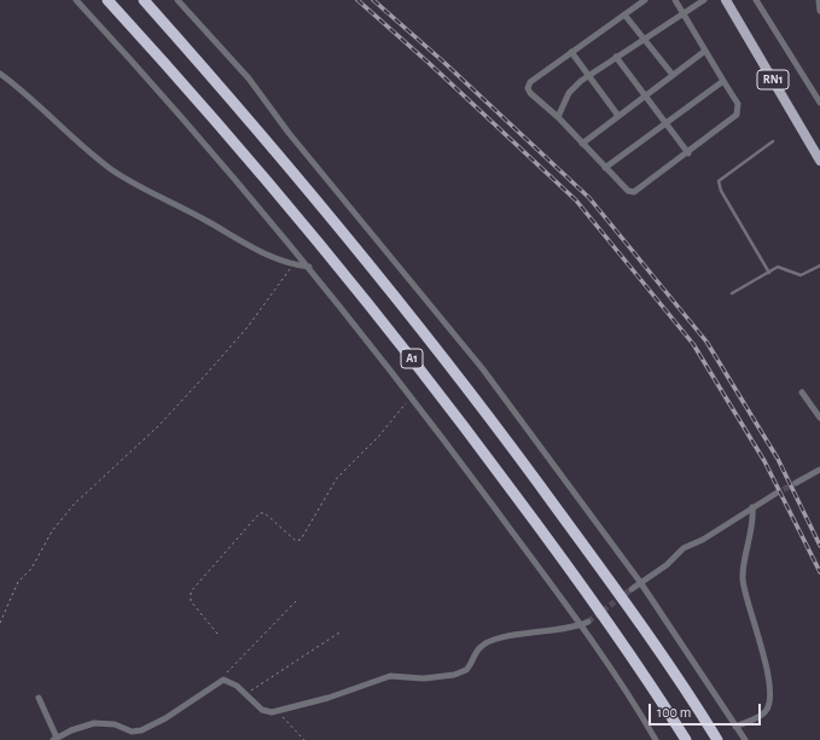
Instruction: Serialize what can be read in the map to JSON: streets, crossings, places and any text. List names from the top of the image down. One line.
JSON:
{"streets":{"highway":["A1"],"main road":["RN1"]},"scale_bar":"100 m"}
